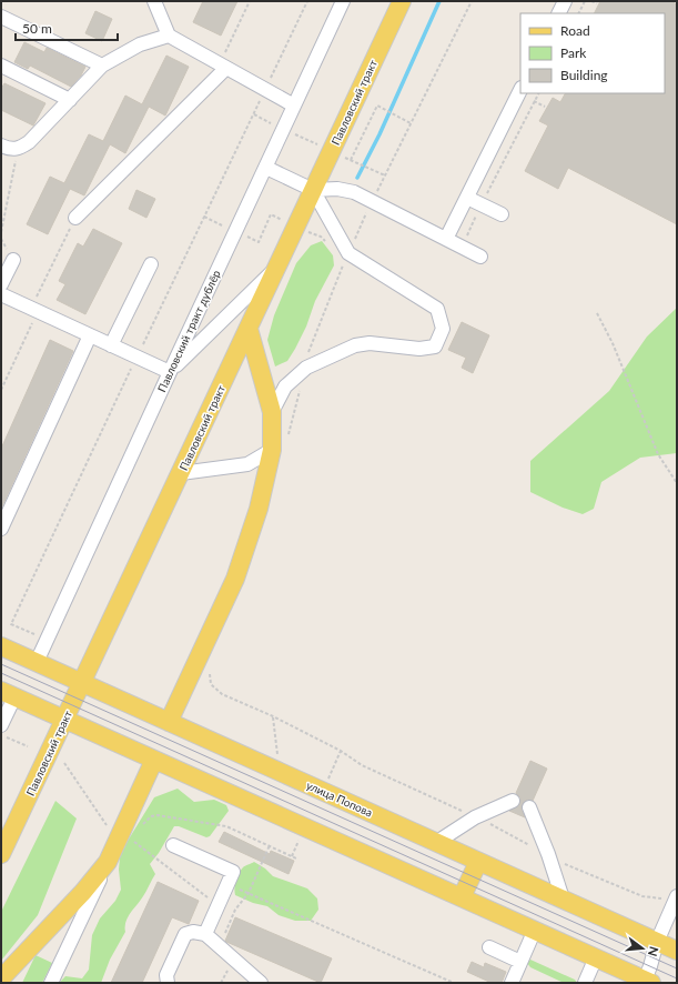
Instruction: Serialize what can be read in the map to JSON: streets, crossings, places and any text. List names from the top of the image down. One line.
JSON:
{"streets":{"main road":["Павловский тракт","улица Попова"],"street":["Павловский тракт дублёр"]},"crossings":[["Павловский тракт","улица Попова"],["Павловский тракт дублёр","улица Попова"]],"legend":["Road","Park","Building"],"scale_bar":"50 m","north":"right"}
